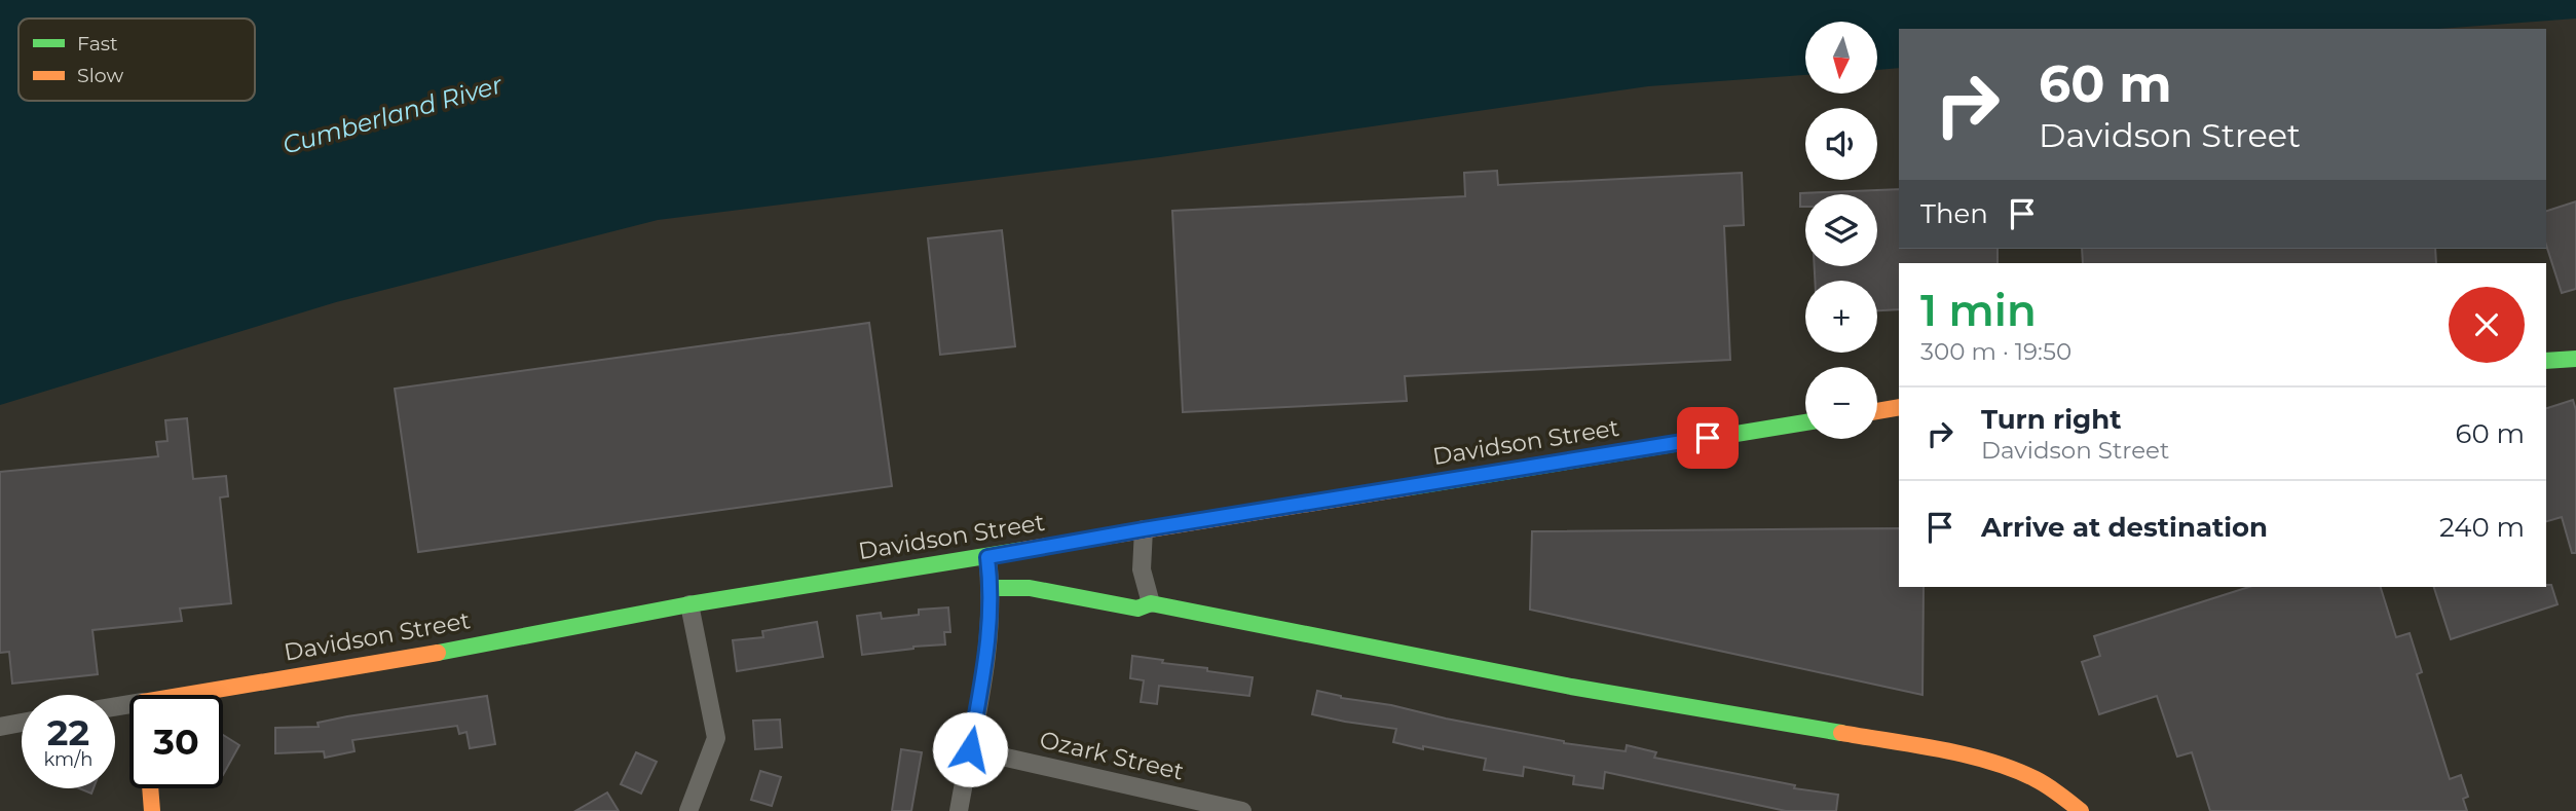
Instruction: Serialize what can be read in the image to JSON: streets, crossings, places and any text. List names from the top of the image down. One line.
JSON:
{"streets":{"street":["Davidson Street","Ozark Street"]},"water":["Cumberland River"],"legend":["Fast","Slow"],"north":"bottom","page":{"map_buttons":["+","−"],"turn":["60 m","Davidson Street"],"then":"Then","heading":["1 min","300 m · 19:50"],"list":[{"name":"Turn right","note":"Davidson Street","value":"60 m"},{"name":"Arrive at destination","value":"240 m"}],"speed":"22 km/h","limit":"30"}}
